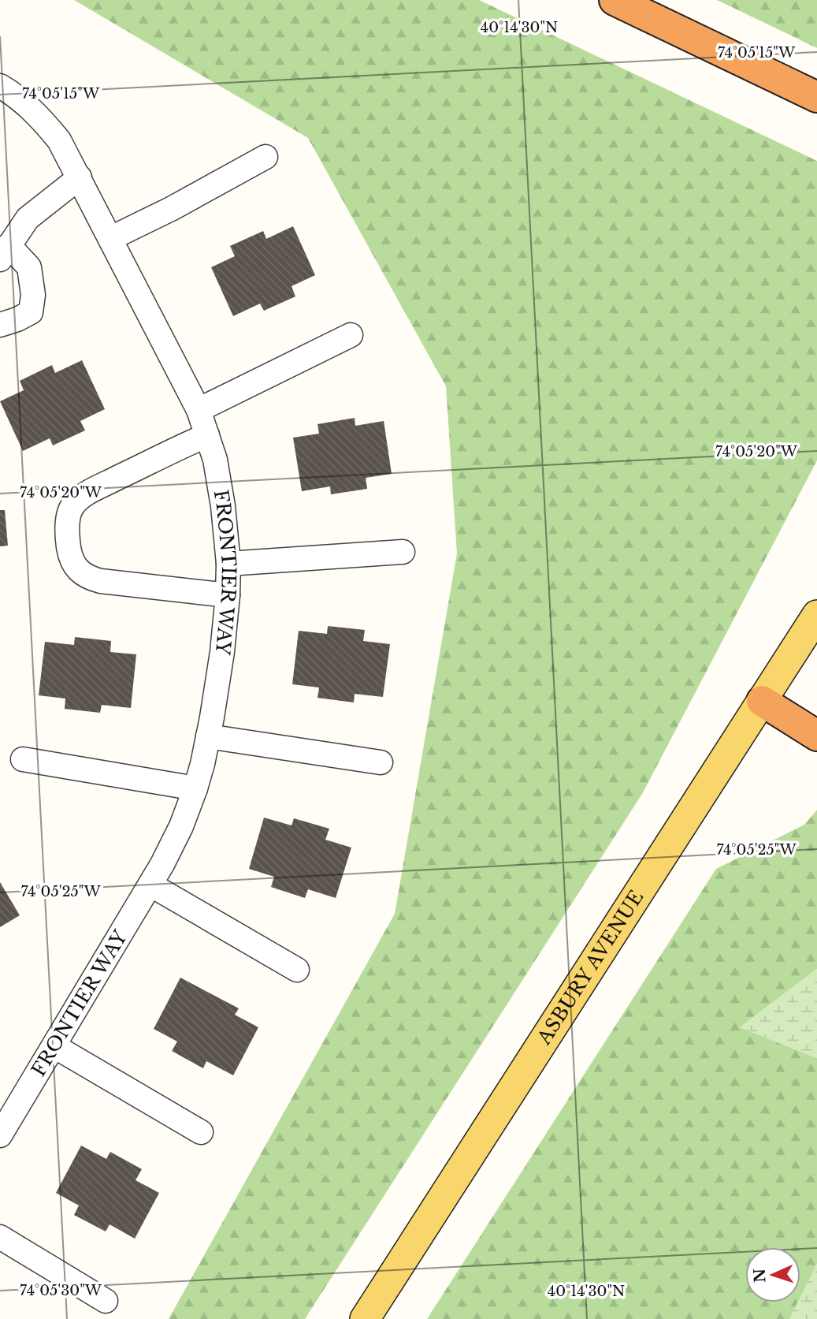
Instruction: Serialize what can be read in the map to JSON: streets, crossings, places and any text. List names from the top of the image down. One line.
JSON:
{"streets":{"main road":["ASBURY AVENUE"],"street":["FRONTIER WAY"]},"north":"left","coordinates":["40°14'30\"N","74°05'15\"W","74°05'20\"W","74°05'25\"W","74°05'30\"W"]}
